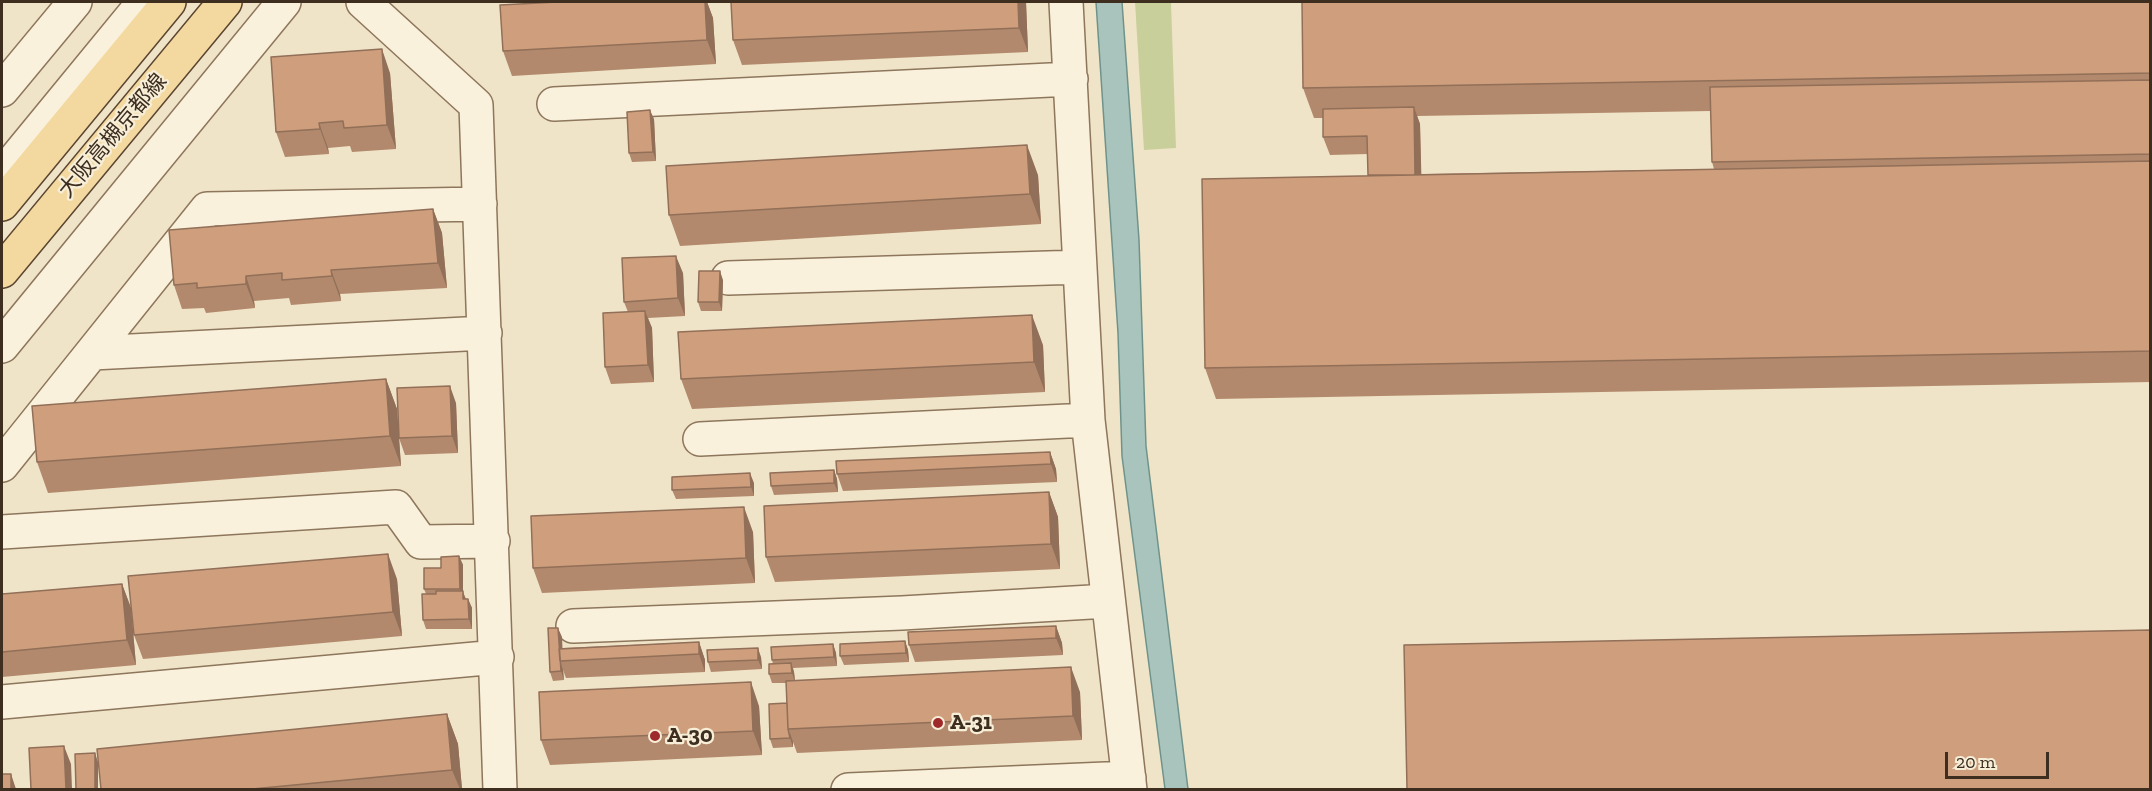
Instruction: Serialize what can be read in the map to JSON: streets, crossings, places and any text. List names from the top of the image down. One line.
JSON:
{"streets":{"main road":["大阪高槻京都線"]},"places":["A-31","A-30"],"scale_bar":"20 m"}
